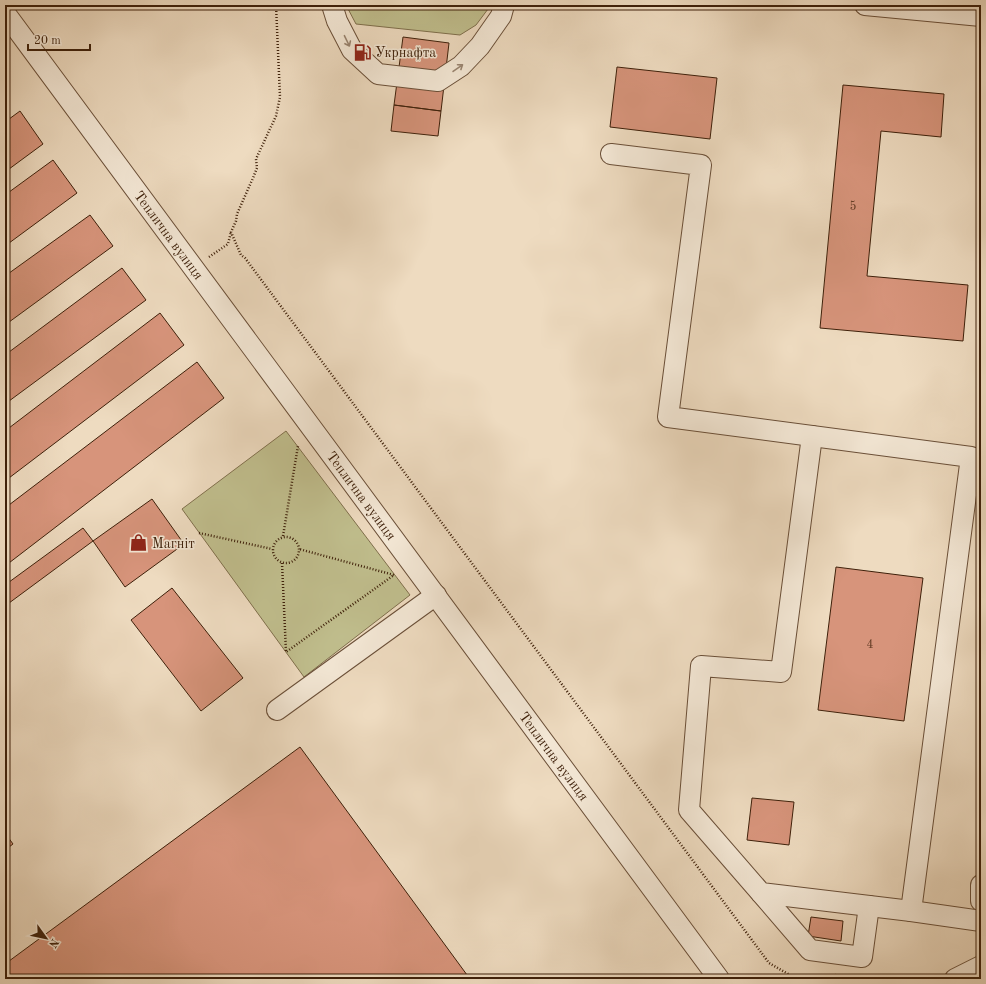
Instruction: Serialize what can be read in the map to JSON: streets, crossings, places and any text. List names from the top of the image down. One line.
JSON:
{"streets":{"street":["Теплична вулиця"]},"places":{"fuel station":["Укрнафта"],"shop":["Магніт"]},"house_numbers":["5","4"],"scale_bar":"20 m","north":"bottom right"}
